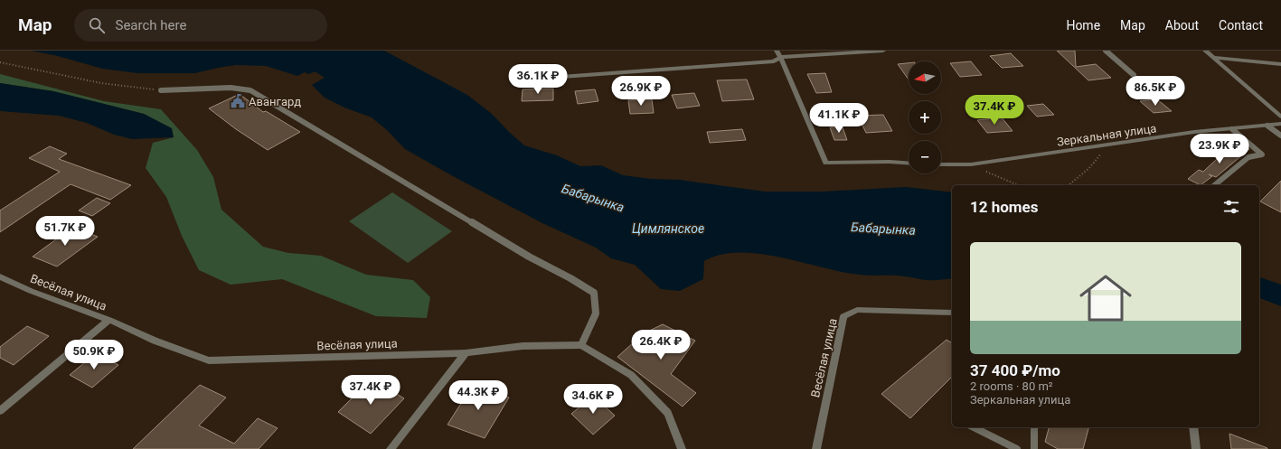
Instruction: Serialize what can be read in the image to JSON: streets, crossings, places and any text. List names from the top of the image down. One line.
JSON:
{"streets":{"street":["Зеркальная улица","Весёлая улица"]},"water":["Бабарынка","Цимлянское"],"places":{"public building":["Авангард"]},"north":"left","page":{"header":"Map","search":"Search here","nav":["Home","Map","About","Contact"],"map_buttons":["+","−"],"price":["36.1K ₽","26.9K ₽","86.5K ₽","37.4K ₽","41.1K ₽","23.9K ₽","51.7K ₽","26.4K ₽","50.9K ₽","37.4K ₽","44.3K ₽","34.6K ₽"],"heading":"12 homes","list":[{"name":"37 400 ₽/mo","note":"2 rooms · 80 m² · Зеркальная улица"}]}}
